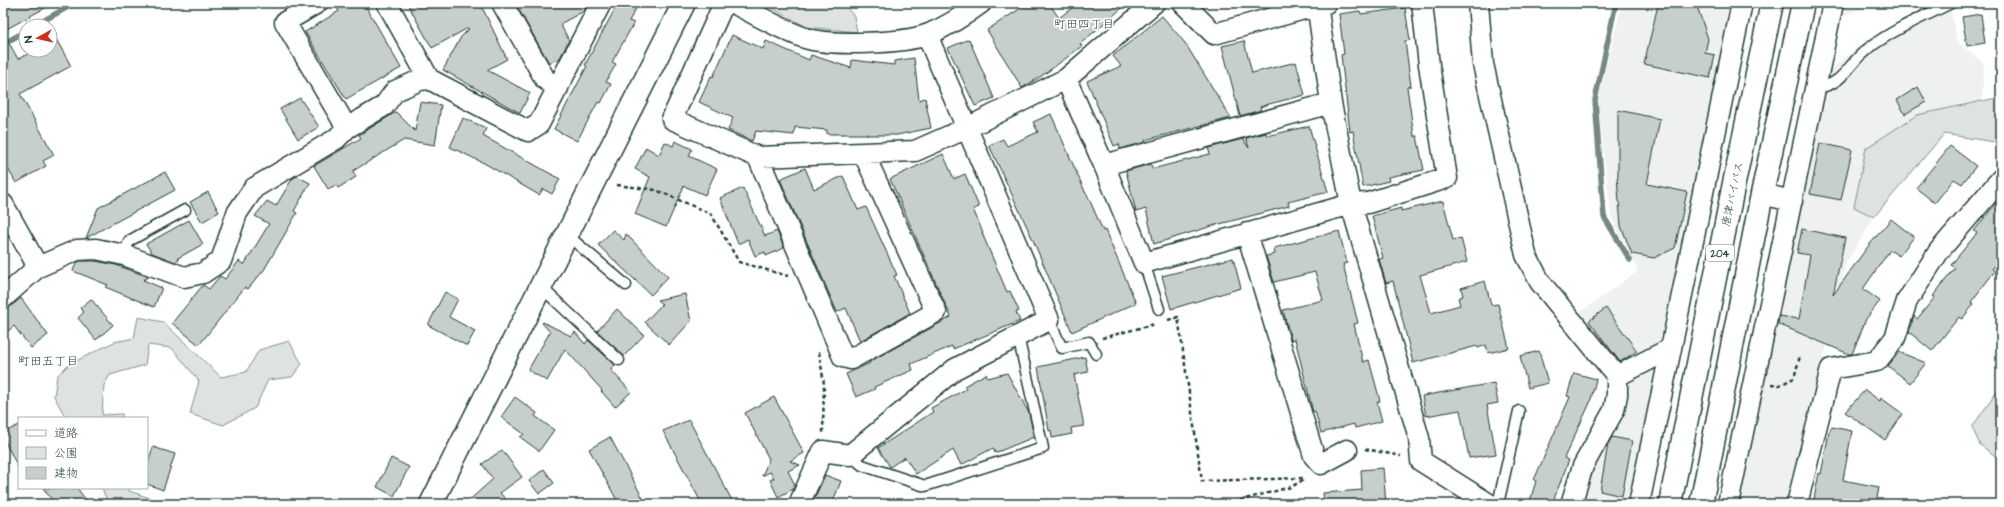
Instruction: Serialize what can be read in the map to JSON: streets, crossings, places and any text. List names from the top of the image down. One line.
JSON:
{"streets":{"main road":["唐津バイパス","204"]},"districts":["町田四丁目","町田五丁目"],"legend":["道路","公園","建物"],"north":"left"}
